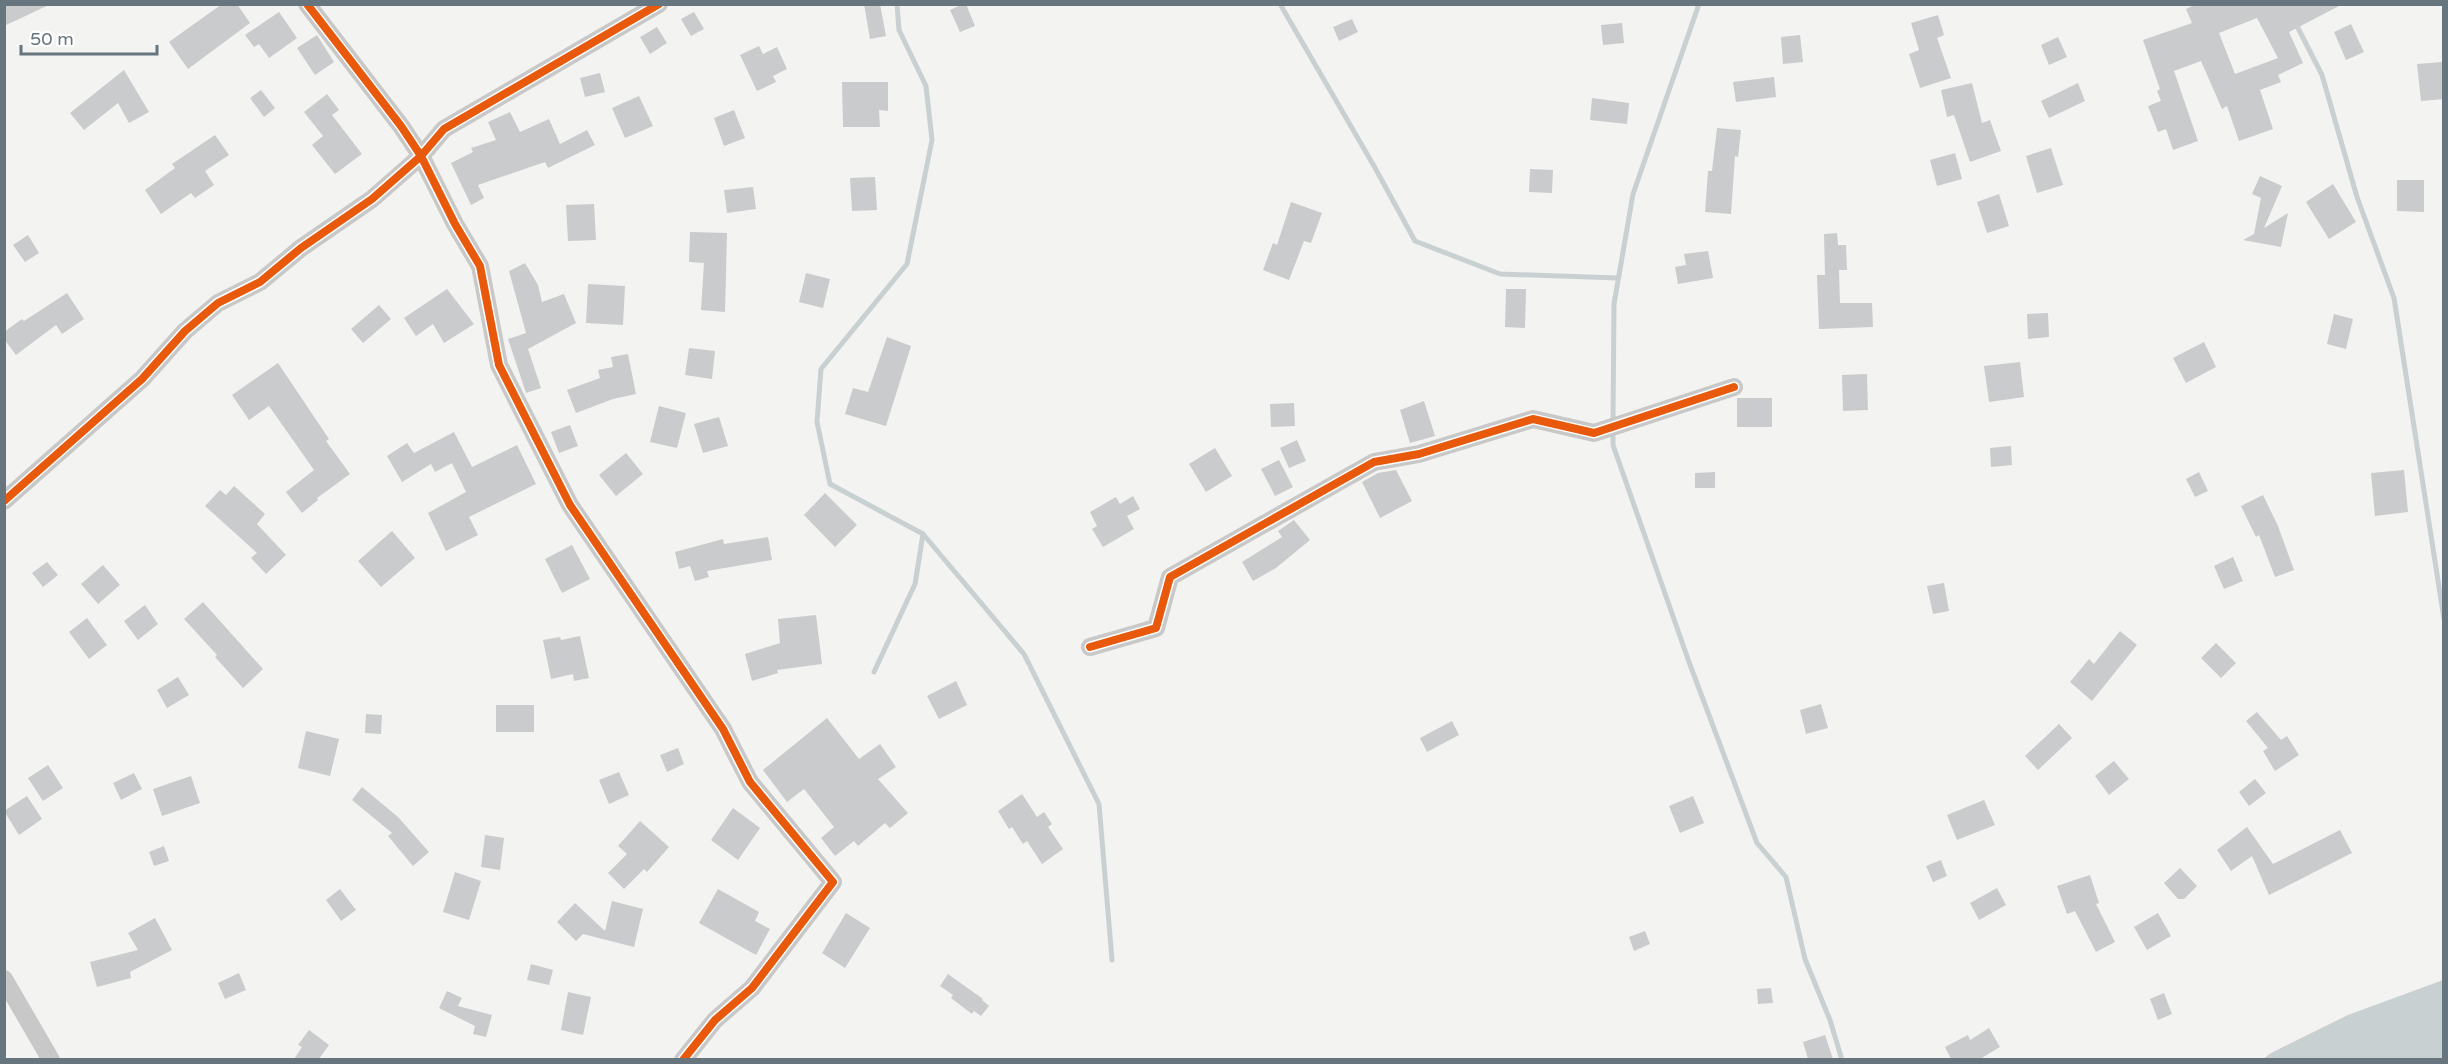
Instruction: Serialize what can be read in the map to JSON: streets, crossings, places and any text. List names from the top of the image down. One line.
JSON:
{"scale_bar":"50 m"}
